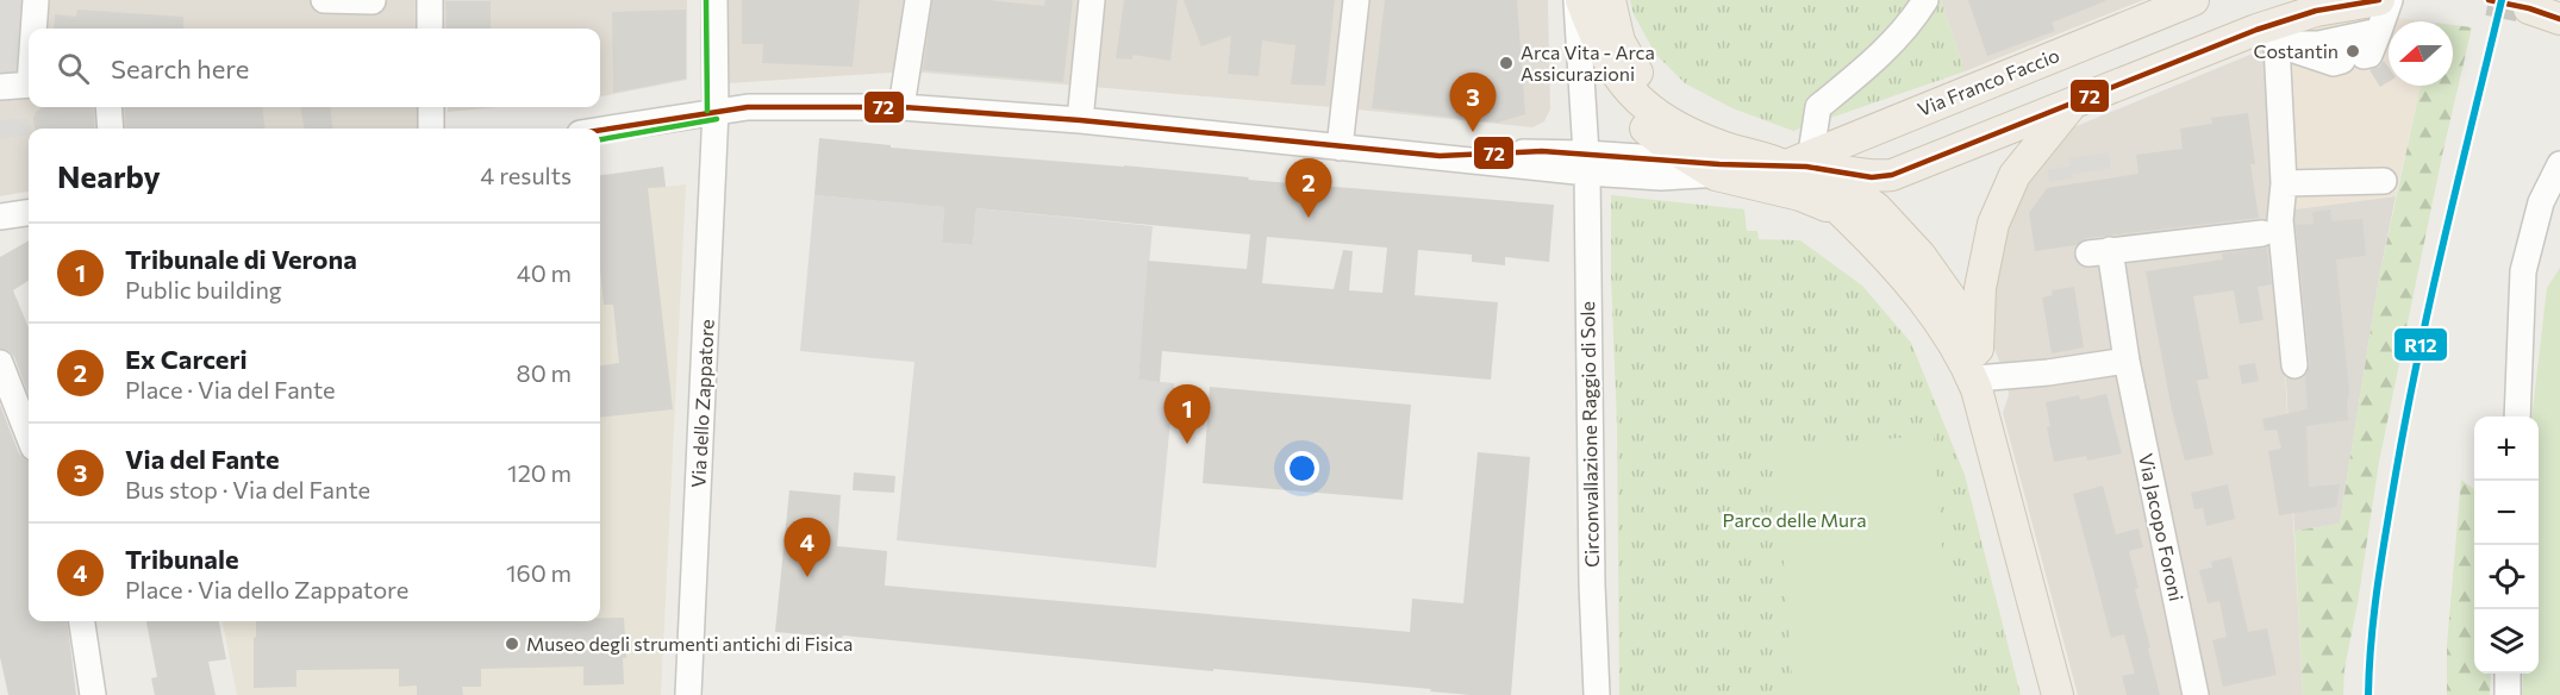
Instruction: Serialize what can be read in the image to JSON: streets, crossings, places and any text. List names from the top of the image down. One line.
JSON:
{"streets":{"main road":["Via Franco Faccio"],"street":["Via dello Zappatore","Circonvallazione Raggio di Sole","Via Jacopo Foroni"]},"parks":["Parco delle Mura"],"places":["Costantin","Arca Vita - Arca Assicurazioni","Museo degli strumenti antichi di Fisica"],"lines":["transit line R12","transit line 72"],"north":"left","page":{"search":"Search here","pins":["3","2","1","4"],"heading":["Nearby","4 results"],"list":[{"mark":"1","name":"Tribunale di Verona","note":"Public building","value":"40 m"},{"mark":"2","name":"Ex Carceri","note":"Place · Via del Fante","value":"80 m"},{"mark":"3","name":"Via del Fante","note":"Bus stop · Via del Fante","value":"120 m"},{"mark":"4","name":"Tribunale","note":"Place · Via dello Zappatore","value":"160 m"}],"map_buttons":["+","−"]}}
